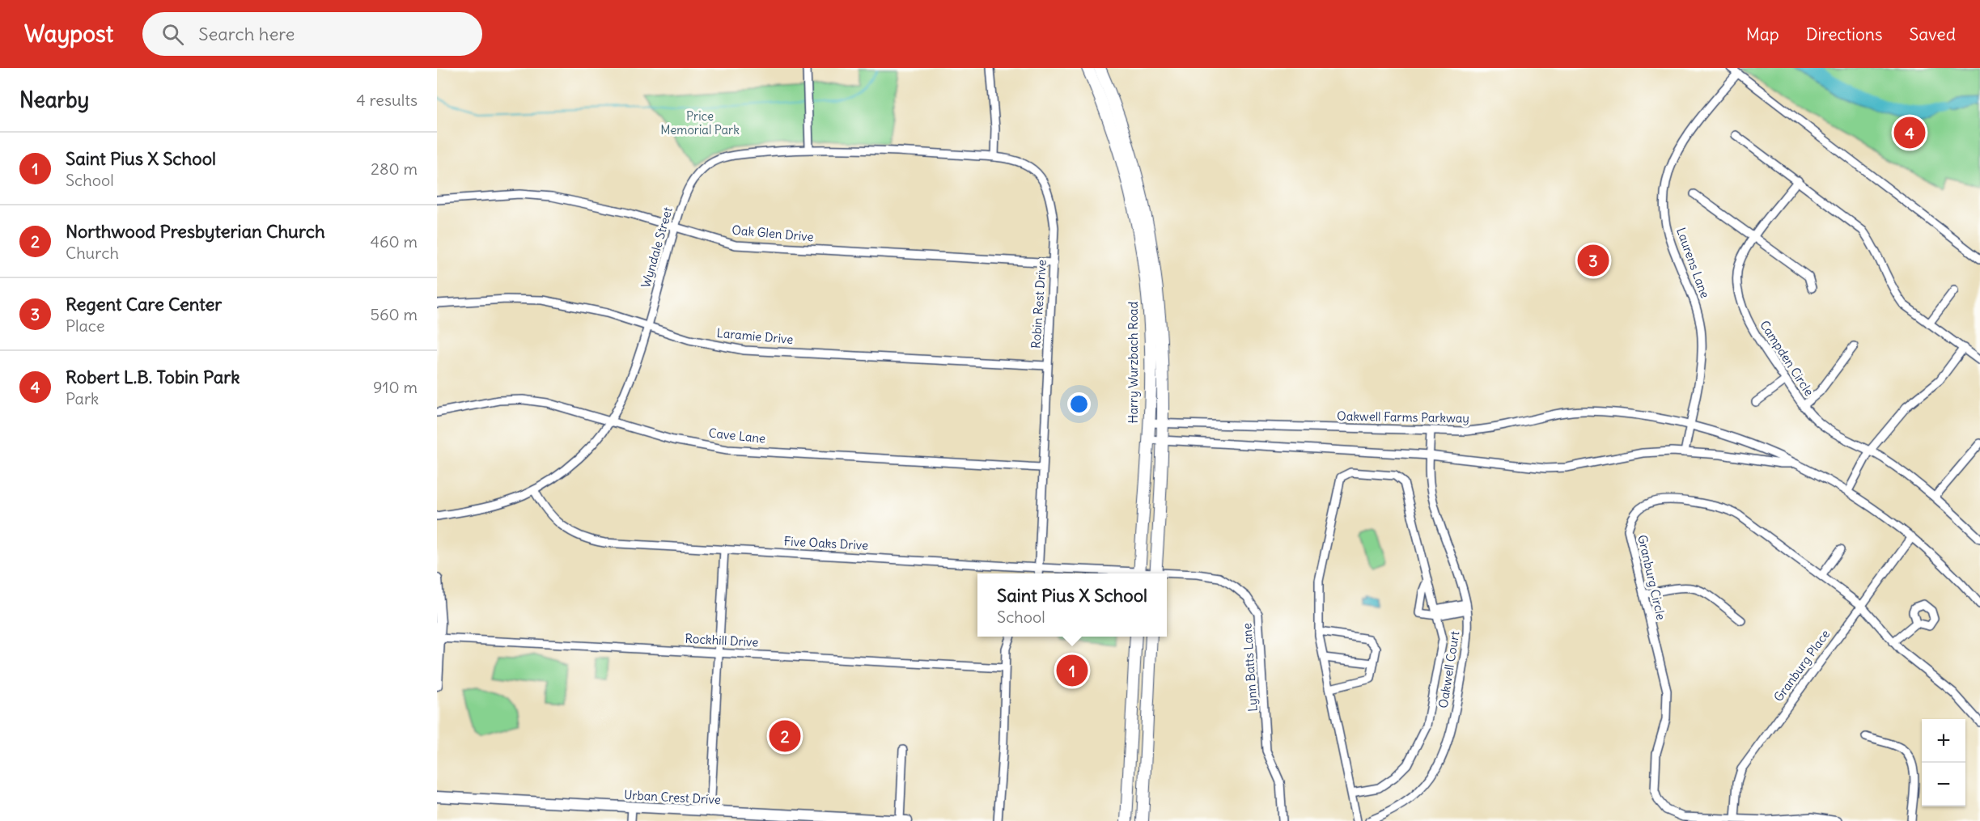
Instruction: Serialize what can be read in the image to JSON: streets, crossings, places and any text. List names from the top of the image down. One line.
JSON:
{"streets":{"main road":["Harry Wurzbach Road"],"street":["Oak Glen Drive","Wyndale Street","Laurens Lane","Robin Rest Drive","Laramie Drive","Campden Circle","Oakwell Farms Parkway","Cave Lane","Five Oaks Drive","Granburg Circle","Rockhill Drive","Granburg Place","Lynn Batts Lane","Oakwell Court","Urban Crest Drive"]},"crossings":[["Oak Glen Drive","Wyndale Street"],["Oak Glen Drive","Robin Rest Drive"],["Wyndale Street","Robin Rest Drive"],["Wyndale Street","Laramie Drive"],["Wyndale Street","Cave Lane"],["Wyndale Street","Five Oaks Drive"],["Laurens Lane","Oakwell Farms Parkway"],["Robin Rest Drive","Laramie Drive"],["Robin Rest Drive","Cave Lane"],["Robin Rest Drive","Five Oaks Drive"],["Harry Wurzbach Road","Oakwell Farms Parkway"],["Oakwell Farms Parkway","Granburg Place"],["Oakwell Farms Parkway","Oakwell Court"],["Granburg Circle","Granburg Place"]],"parks":["Price Memorial Park"],"page":{"header":"Waypost","search":"Search here","nav":["Map","Directions","Saved"],"heading":["Nearby","4 results"],"pins":["4","3","1","2"],"list":[{"mark":"1","name":"Saint Pius X School","note":"School","value":"280 m"},{"mark":"2","name":"Northwood Presbyterian Church","note":"Church","value":"460 m"},{"mark":"3","name":"Regent Care Center","note":"Place","value":"560 m"},{"mark":"4","name":"Robert L.B. Tobin Park","note":"Park","value":"910 m"}],"popup":["Saint Pius X School","School"],"map_buttons":["+","−"]}}
